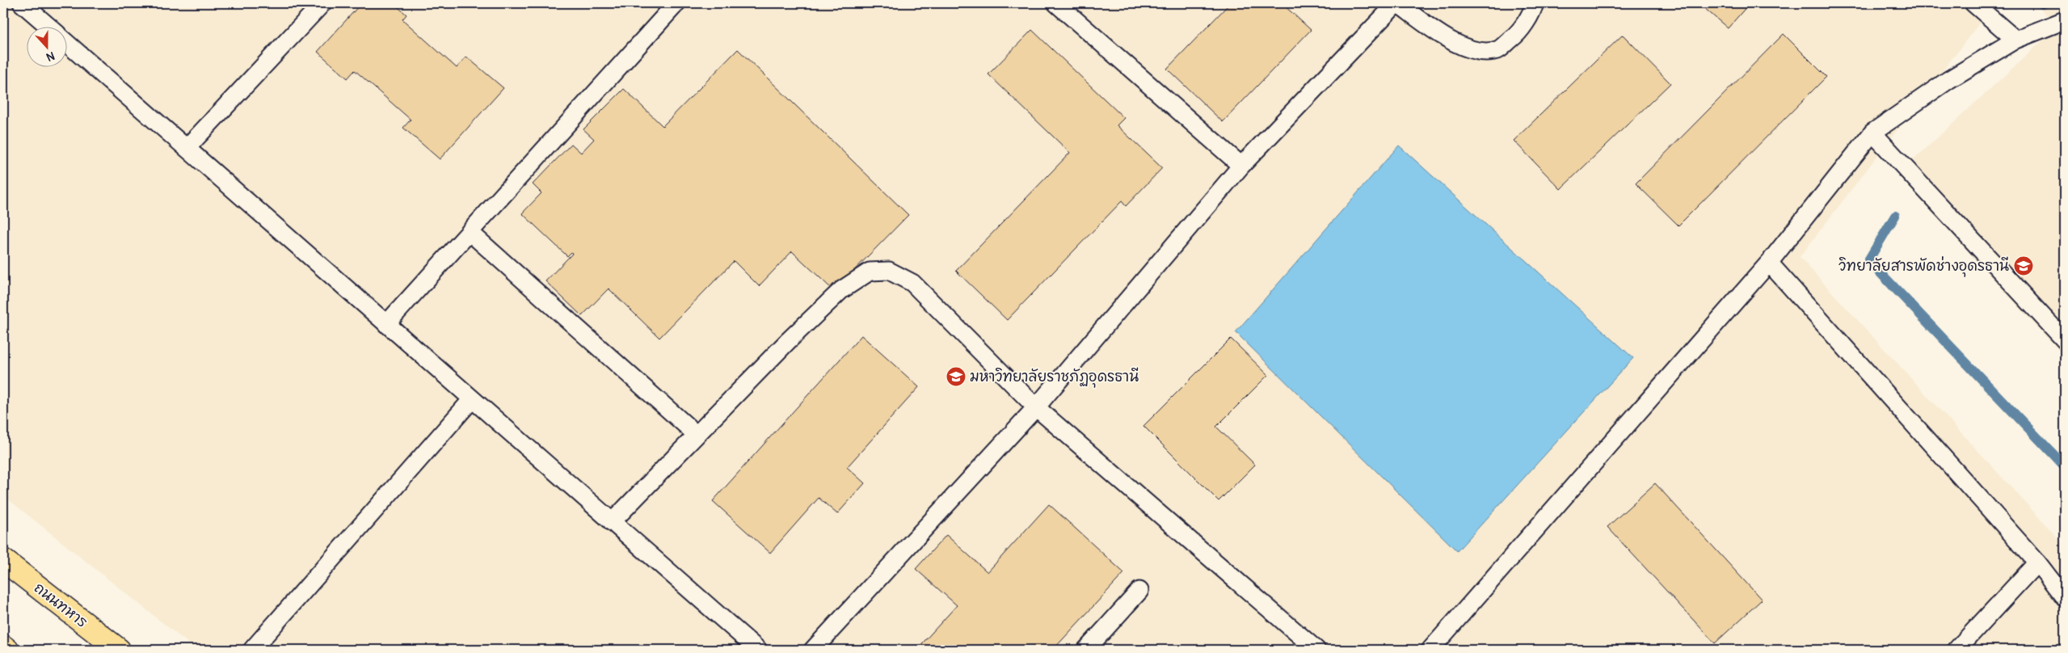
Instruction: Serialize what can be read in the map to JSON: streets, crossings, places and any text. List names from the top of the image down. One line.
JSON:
{"streets":{"main road":["ถนนทหาร"]},"places":{"school or university":["วิทยาลัยสารพัดช่างอุดรธานี","มหาวิทยาลัยราชภัฏอุดรธานี"]},"north":"bottom"}
